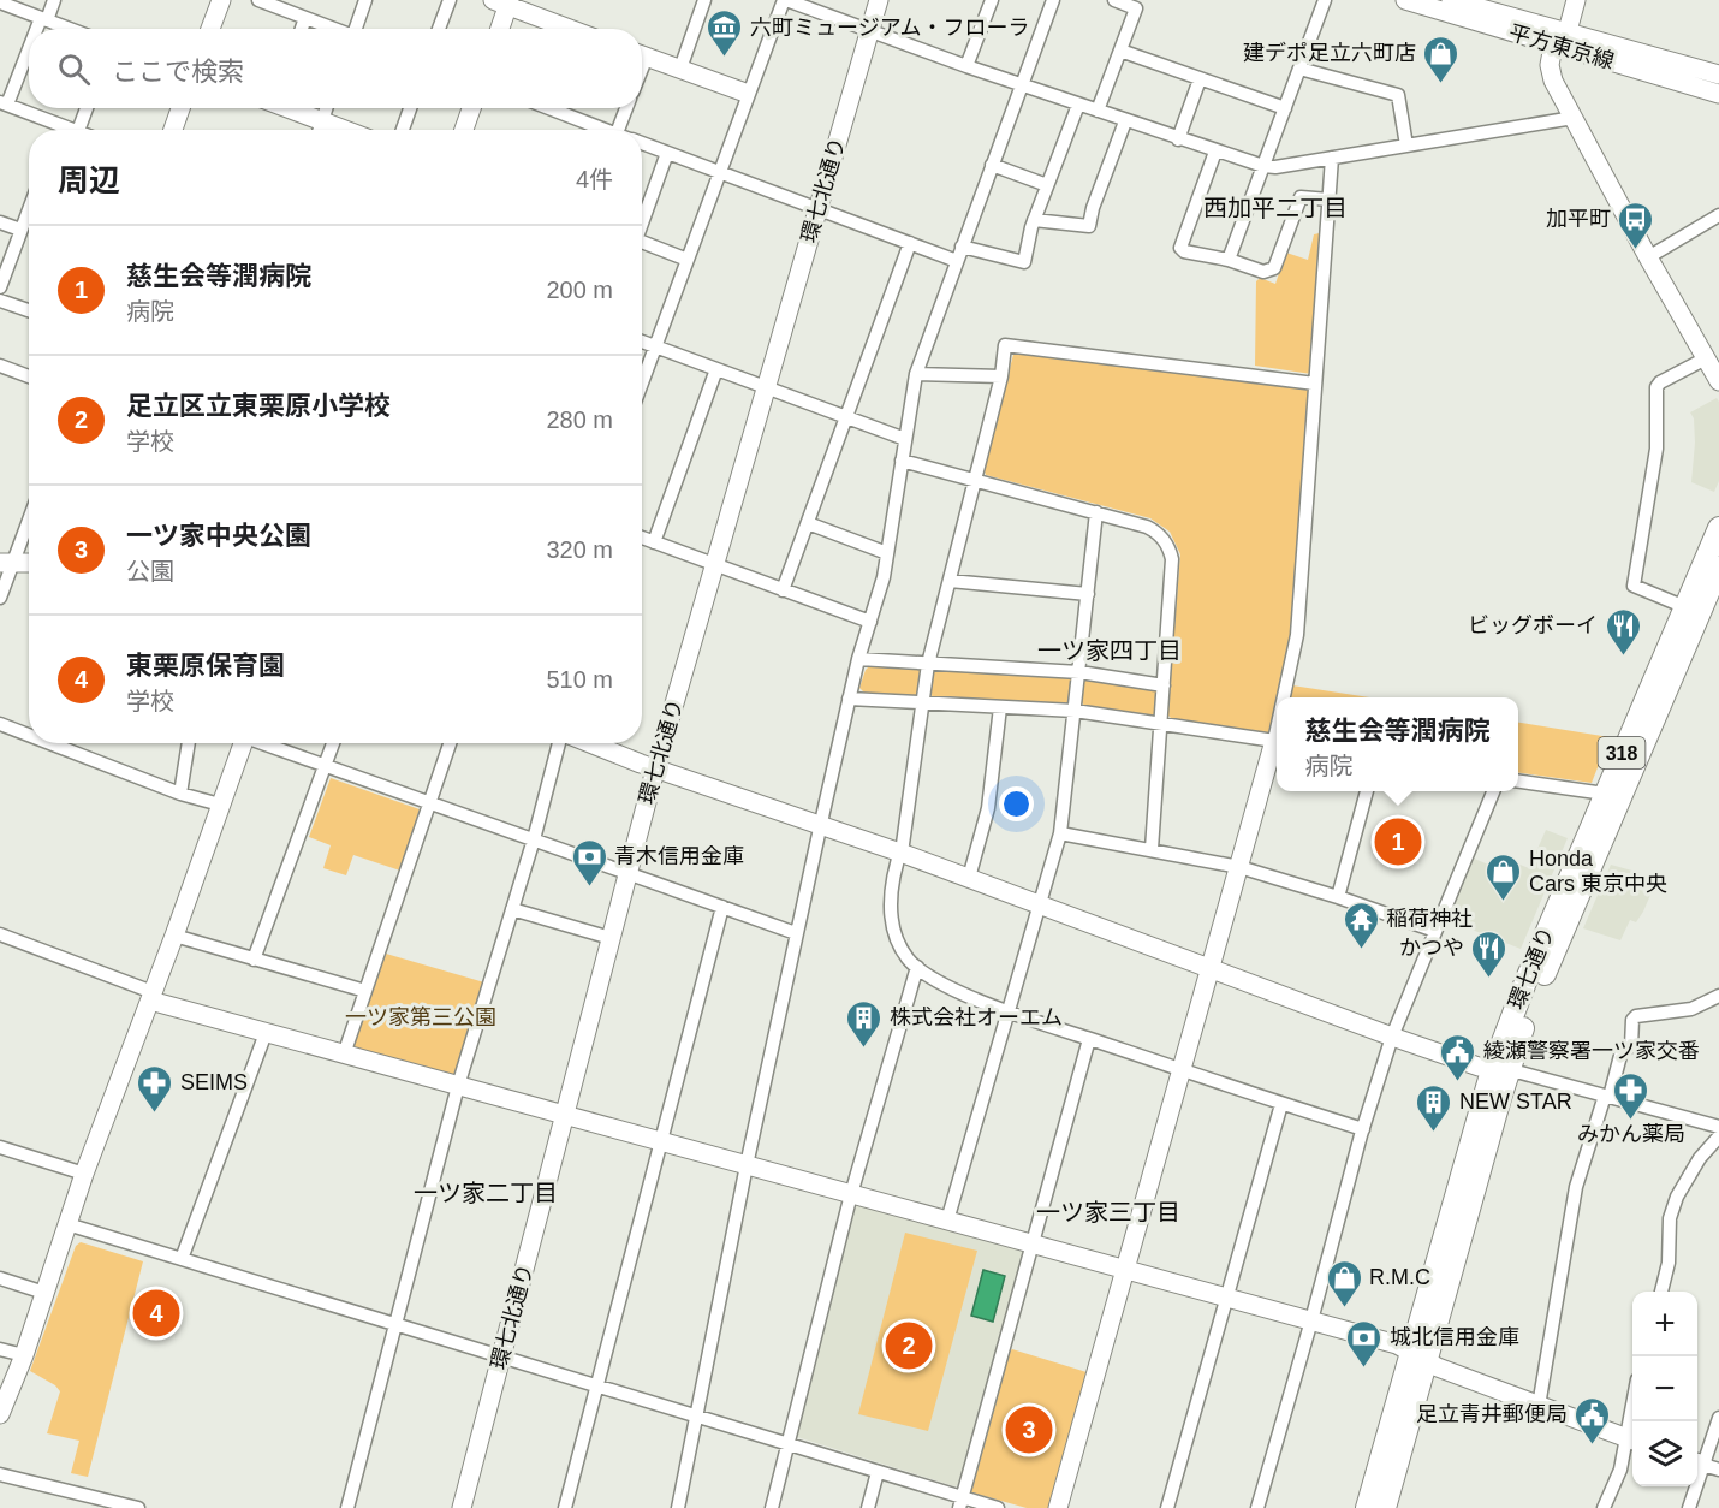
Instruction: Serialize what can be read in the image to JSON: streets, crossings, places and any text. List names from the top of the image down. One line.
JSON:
{"streets":{"main road":["318","環七通り"],"street":["平方東京線","環七北通り"]},"districts":["西加平二丁目","一ツ家四丁目","一ツ家二丁目","一ツ家三丁目"],"parks":["一ツ家第三公園"],"places":{"museum":["六町ミュージアム・フローラ"],"shop":["建デポ足立六町店","Honda Cars 東京中央","R.M.C"],"bus stop":["加平町"],"restaurant":["ビッグボーイ","かつや"],"bank":["青木信用金庫","城北信用金庫"],"temple":["稲荷神社"],"building":["株式会社オーエム","NEW STAR"],"public building":["綾瀬警察署一ツ家交番","足立青井郵便局"],"pharmacy":["SEIMS","みかん薬局"]},"page":{"search":"ここで検索","heading":["周辺","4件"],"list":[{"mark":"1","name":"慈生会等潤病院","note":"病院","value":"200 m"},{"mark":"2","name":"足立区立東栗原小学校","note":"学校","value":"280 m"},{"mark":"3","name":"一ツ家中央公園","note":"公園","value":"320 m"},{"mark":"4","name":"東栗原保育園","note":"学校","value":"510 m"}],"popup":["慈生会等潤病院","病院"],"pins":["1","4","2","3"],"map_buttons":["+","−"]}}
